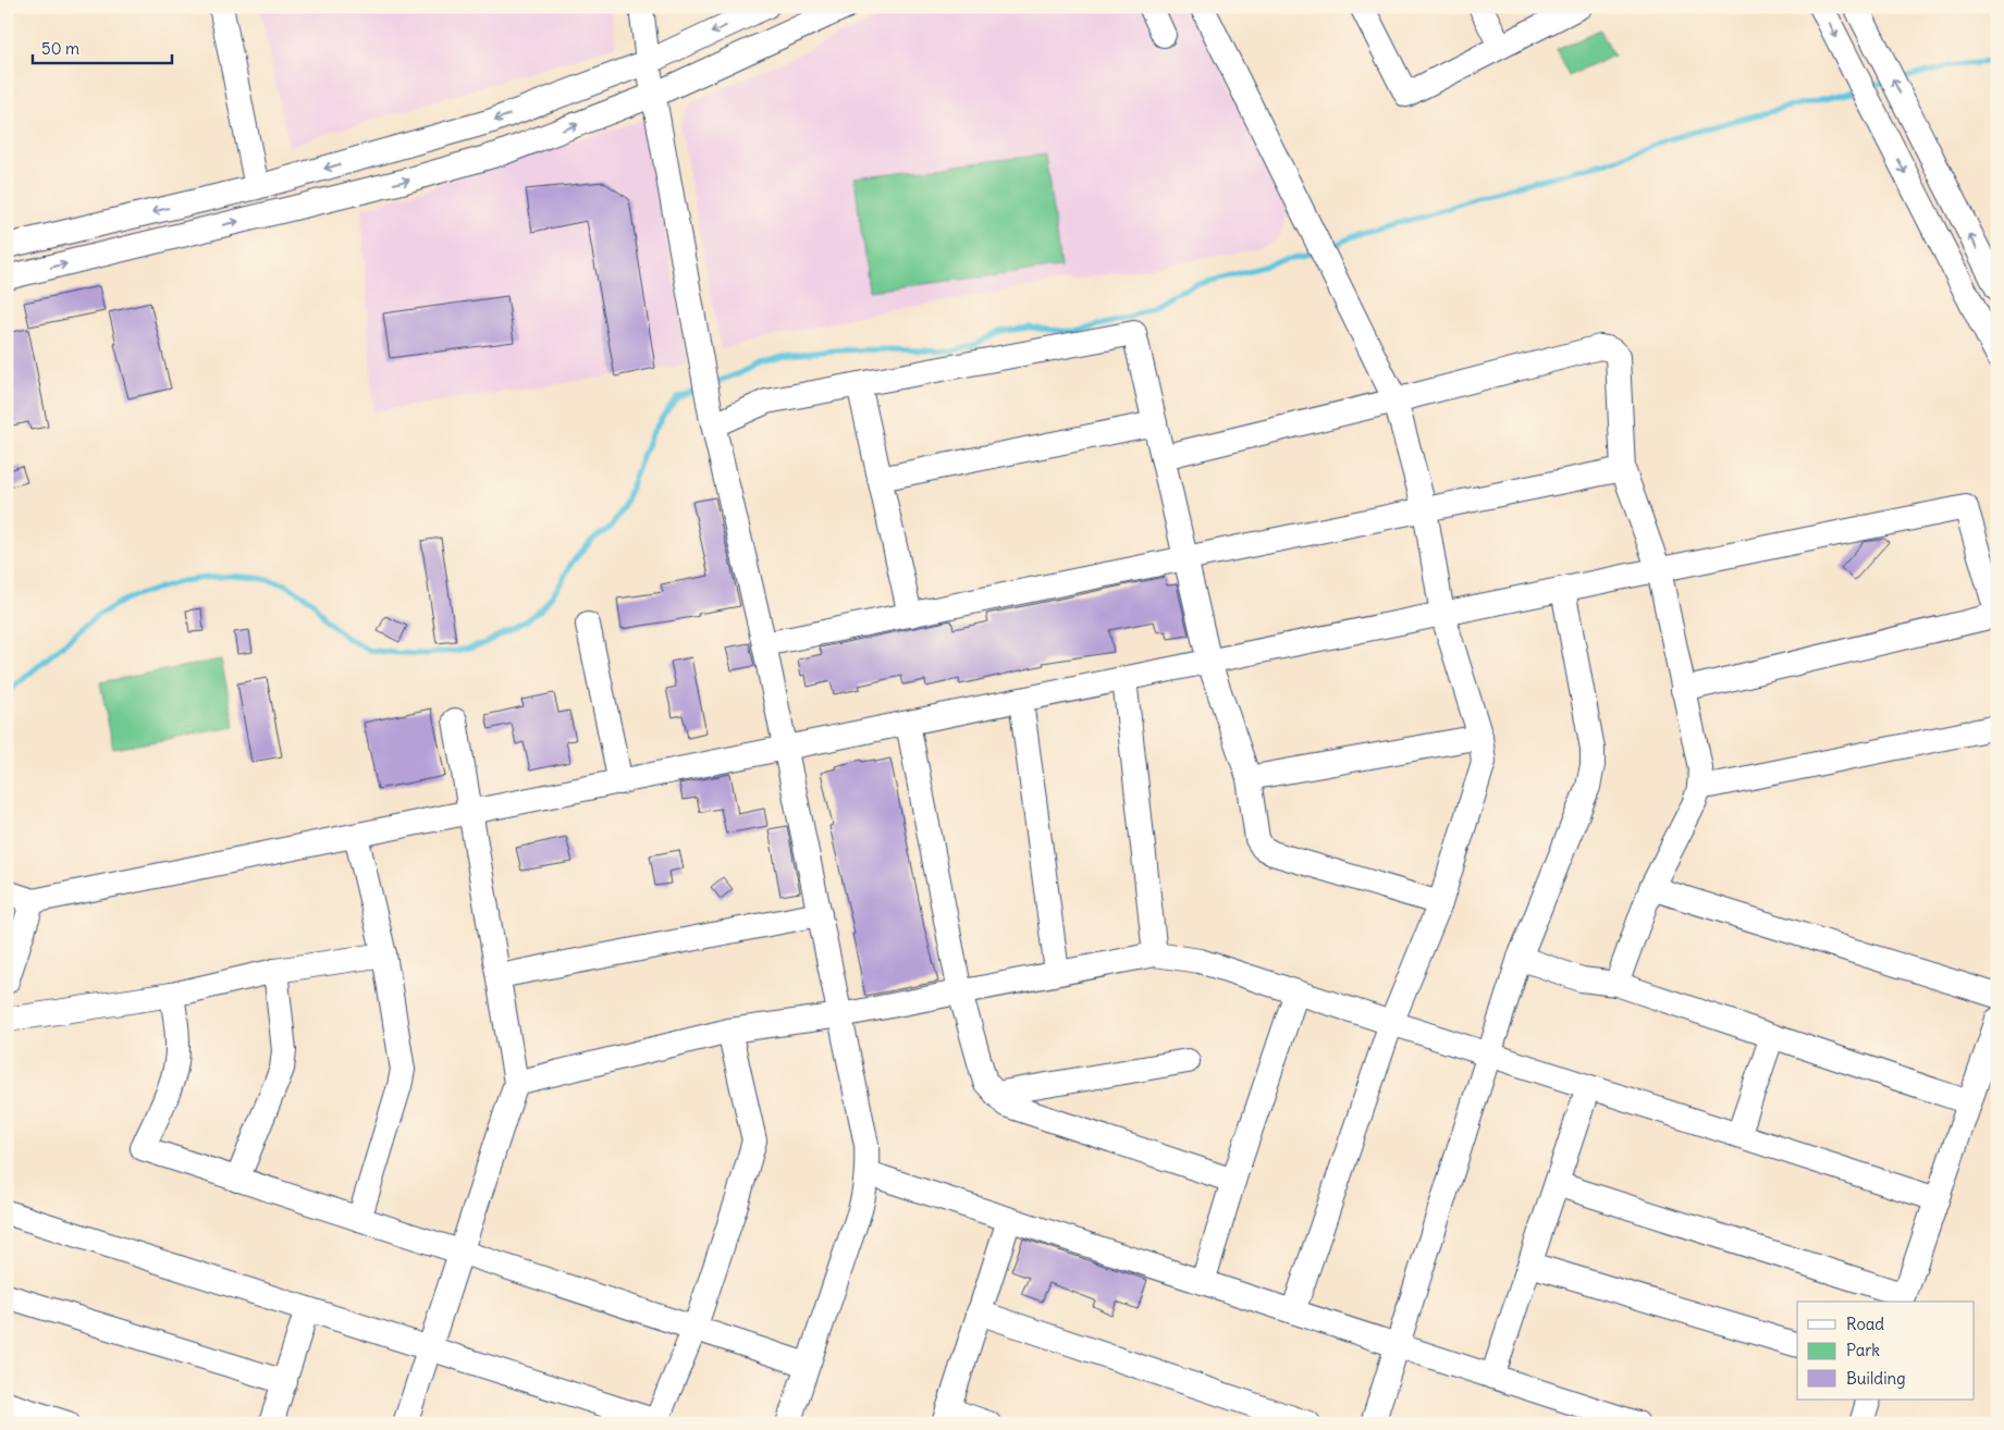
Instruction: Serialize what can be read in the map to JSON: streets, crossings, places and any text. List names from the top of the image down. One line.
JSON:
{"legend":["Road","Park","Building"],"scale_bar":"50 m"}
